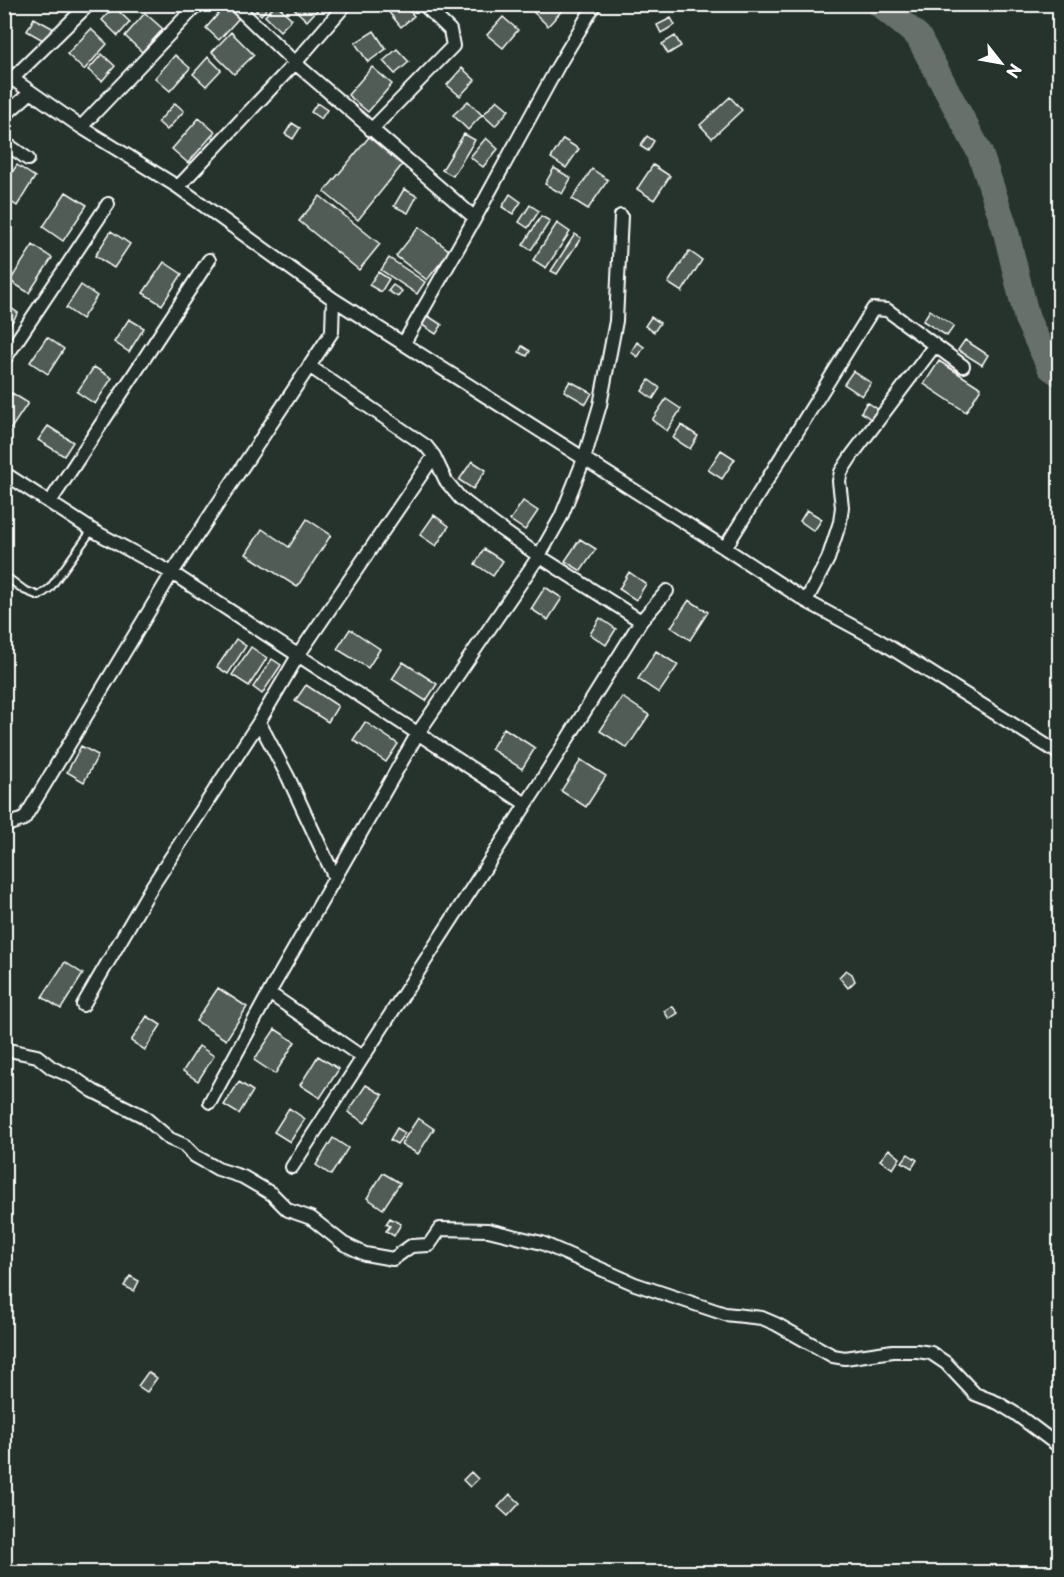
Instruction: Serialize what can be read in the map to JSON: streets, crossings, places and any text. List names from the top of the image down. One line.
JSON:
{"north":"bottom right"}
